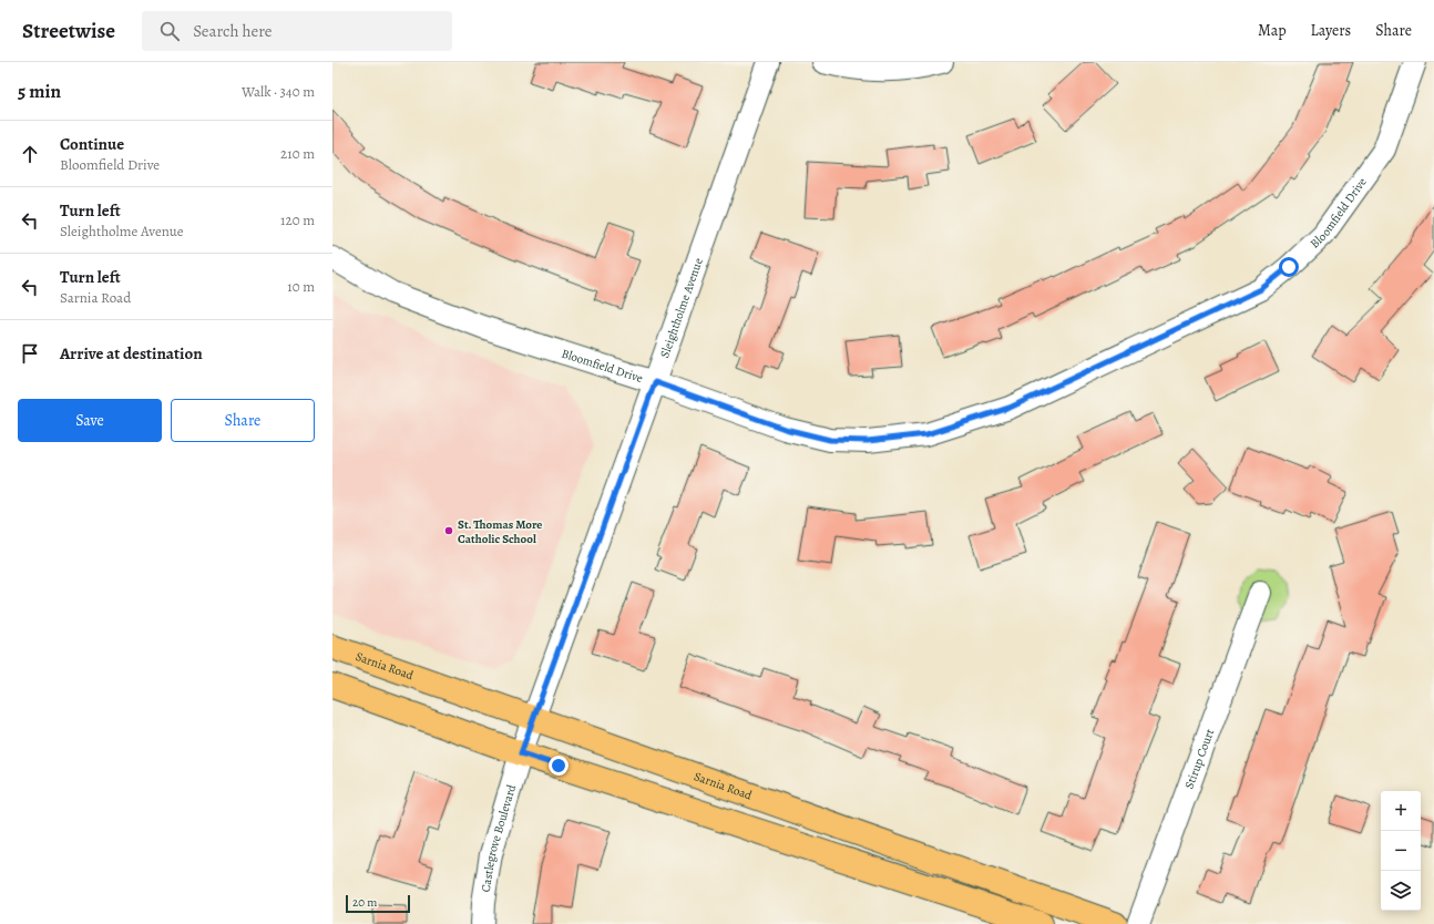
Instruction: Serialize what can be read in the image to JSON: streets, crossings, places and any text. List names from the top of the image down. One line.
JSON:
{"streets":{"main road":["Sarnia Road"],"street":["Bloomfield Drive","Sleightholme Avenue","Stirup Court","Castlegrove Boulevard"]},"crossings":[["Bloomfield Drive","Sleightholme Avenue"],["Sleightholme Avenue","Sarnia Road"],["Sleightholme Avenue","Castlegrove Boulevard"]],"places":["St. Thomas More Catholic School"],"scale_bar":"20 m","page":{"header":"Streetwise","search":"Search here","nav":["Map","Layers","Share"],"heading":["5 min","Walk · 340 m"],"list":[["Continue","Bloomfield Drive","210 m"],["Turn left","Sleightholme Avenue","120 m"],["Turn left","Sarnia Road","10 m"],"Arrive at destination"],"buttons":["Save","Share"],"map_buttons":["+","−"],"scale":"20 m"}}
